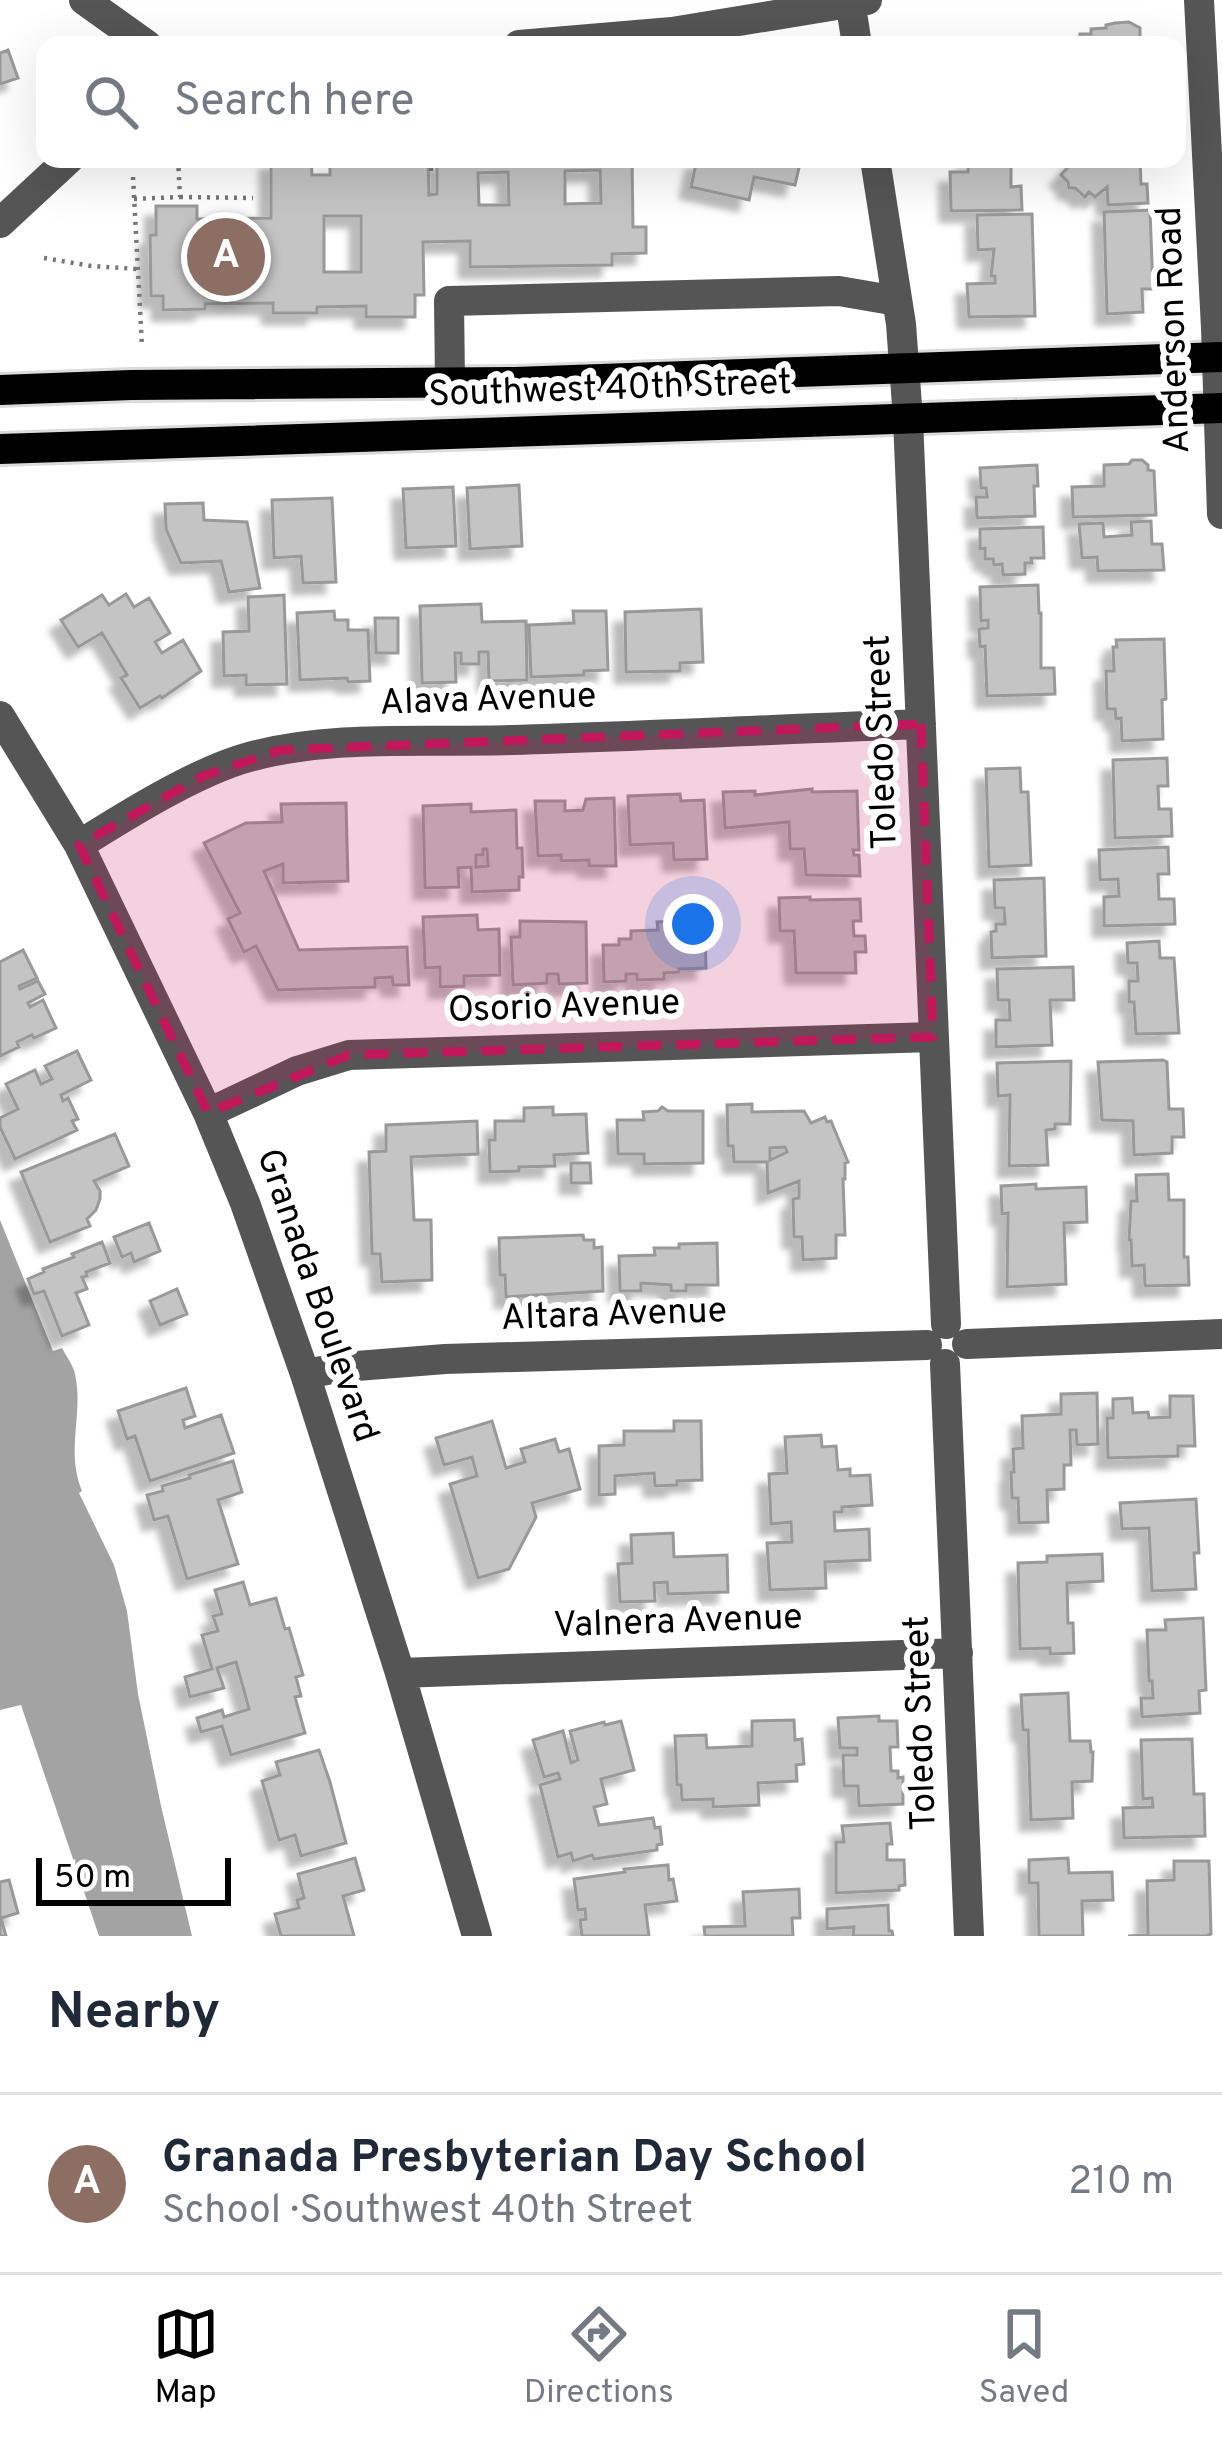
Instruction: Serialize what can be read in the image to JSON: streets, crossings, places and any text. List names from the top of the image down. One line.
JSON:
{"streets":{"main road":["Southwest 40th Street"],"street":["Anderson Road","Alava Avenue","Toledo Street","Osorio Avenue","Granada Boulevard","Altara Avenue","Valnera Avenue"]},"crossings":[["Anderson Road","Southwest 40th Street"],["Southwest 40th Street","Toledo Street"],["Alava Avenue","Toledo Street"],["Alava Avenue","Granada Boulevard"],["Toledo Street","Osorio Avenue"],["Toledo Street","Altara Avenue"],["Toledo Street","Valnera Avenue"],["Osorio Avenue","Granada Boulevard"],["Granada Boulevard","Altara Avenue"],["Granada Boulevard","Valnera Avenue"]],"scale_bar":"50 m","page":{"search":"Search here","pins":"A","scale":"50 m","heading":"Nearby","list":[{"mark":"A","name":"Granada Presbyterian Day School","note":"School · Southwest 40th Street","value":"210 m"}],"nav":["Map","Directions","Saved"]}}
